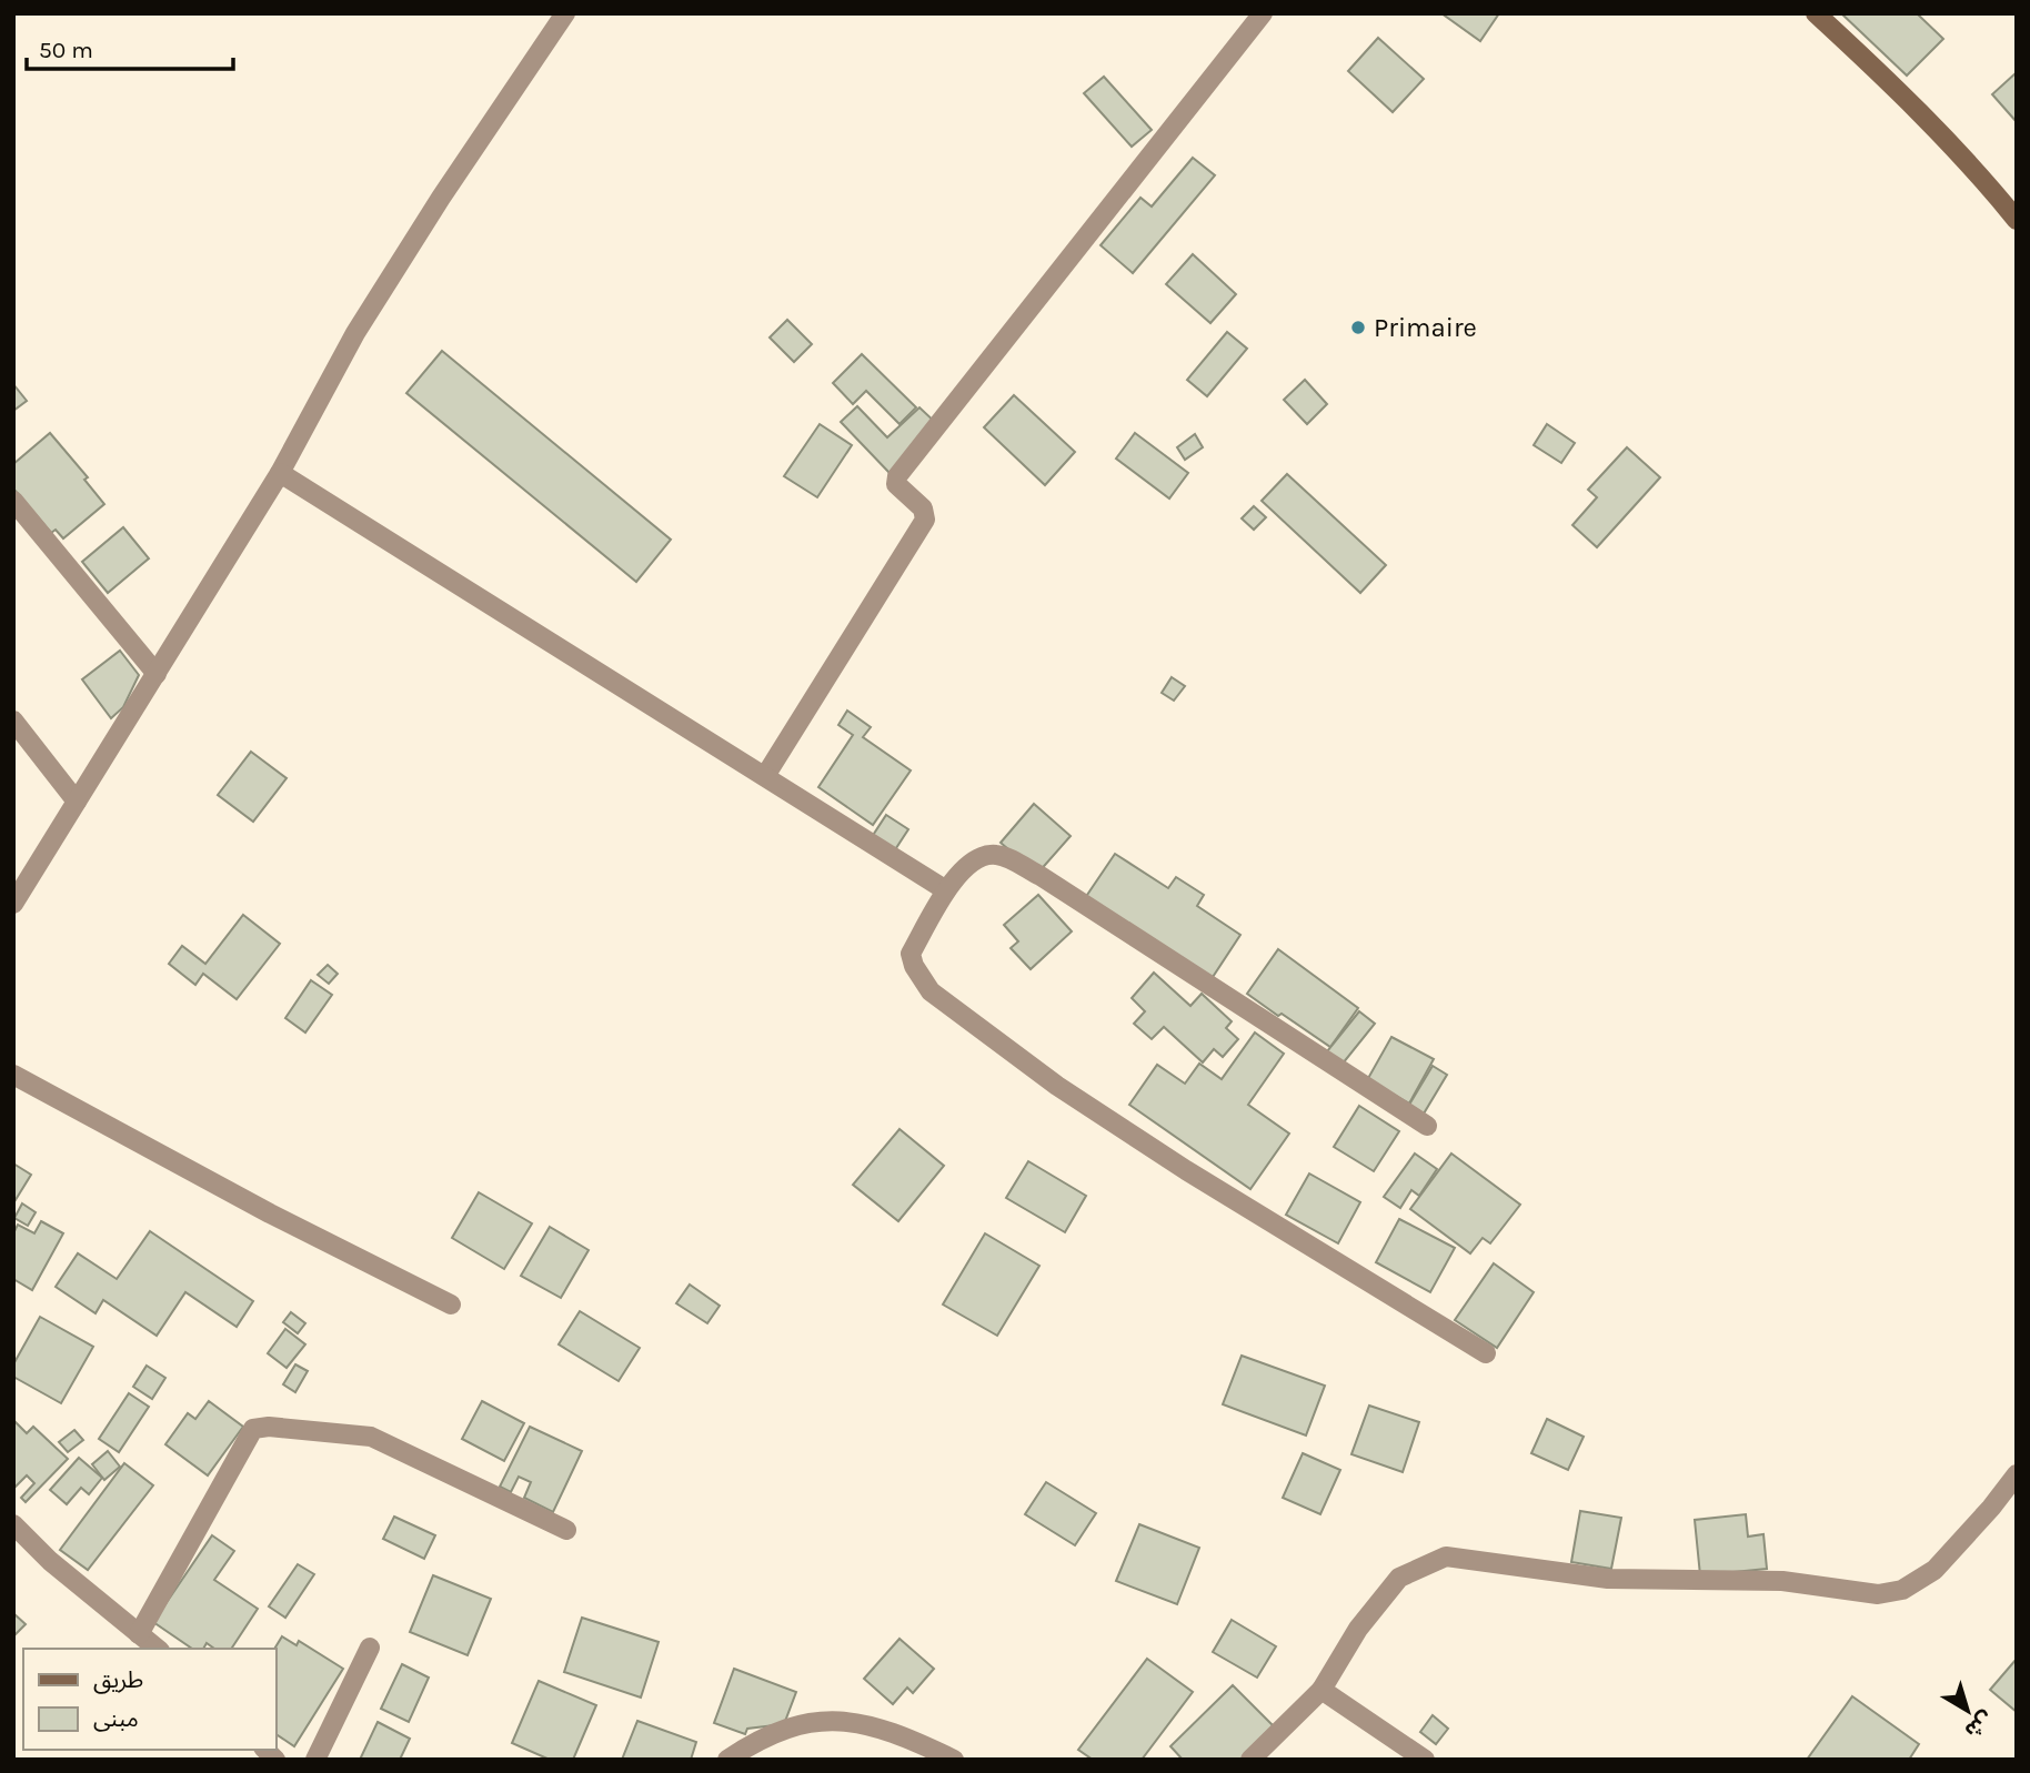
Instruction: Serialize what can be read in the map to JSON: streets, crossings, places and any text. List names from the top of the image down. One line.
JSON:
{"places":["Primaire"],"legend":["طريق","مبنى"],"scale_bar":"50 m","north":"bottom right"}
